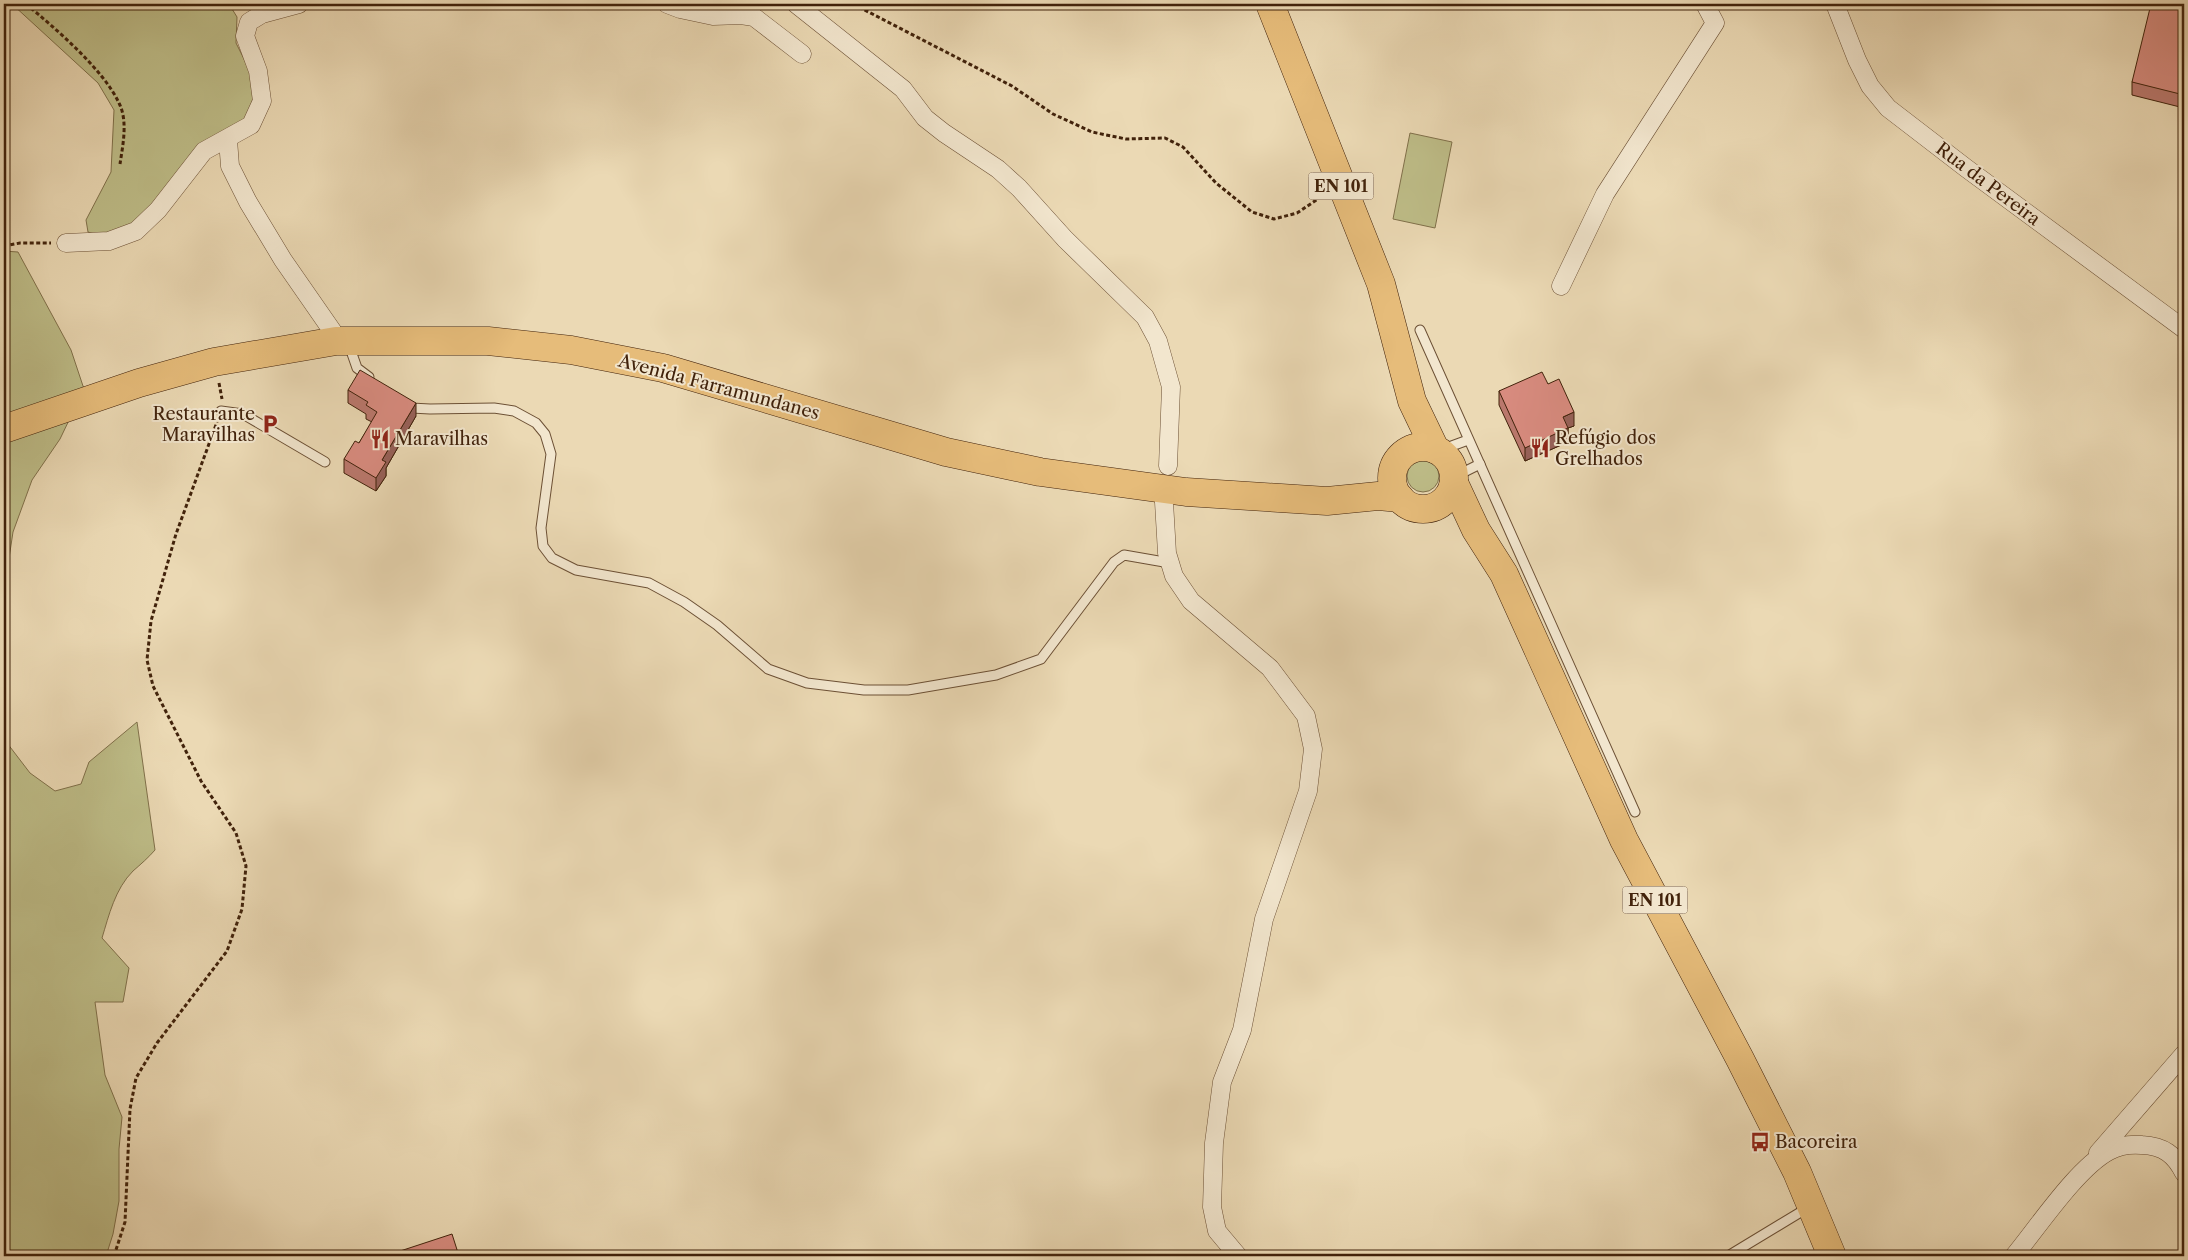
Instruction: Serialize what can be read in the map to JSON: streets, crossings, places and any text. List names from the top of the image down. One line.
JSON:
{"streets":{"main road":["EN 101","Avenida Farramundanes"],"street":["Rua da Pereira"]},"places":{"parking":["Restaurante Maravilhas"],"restaurant":["Maravilhas","Refúgio dos Grelhados"],"bus stop":["Bacoreira"]}}
